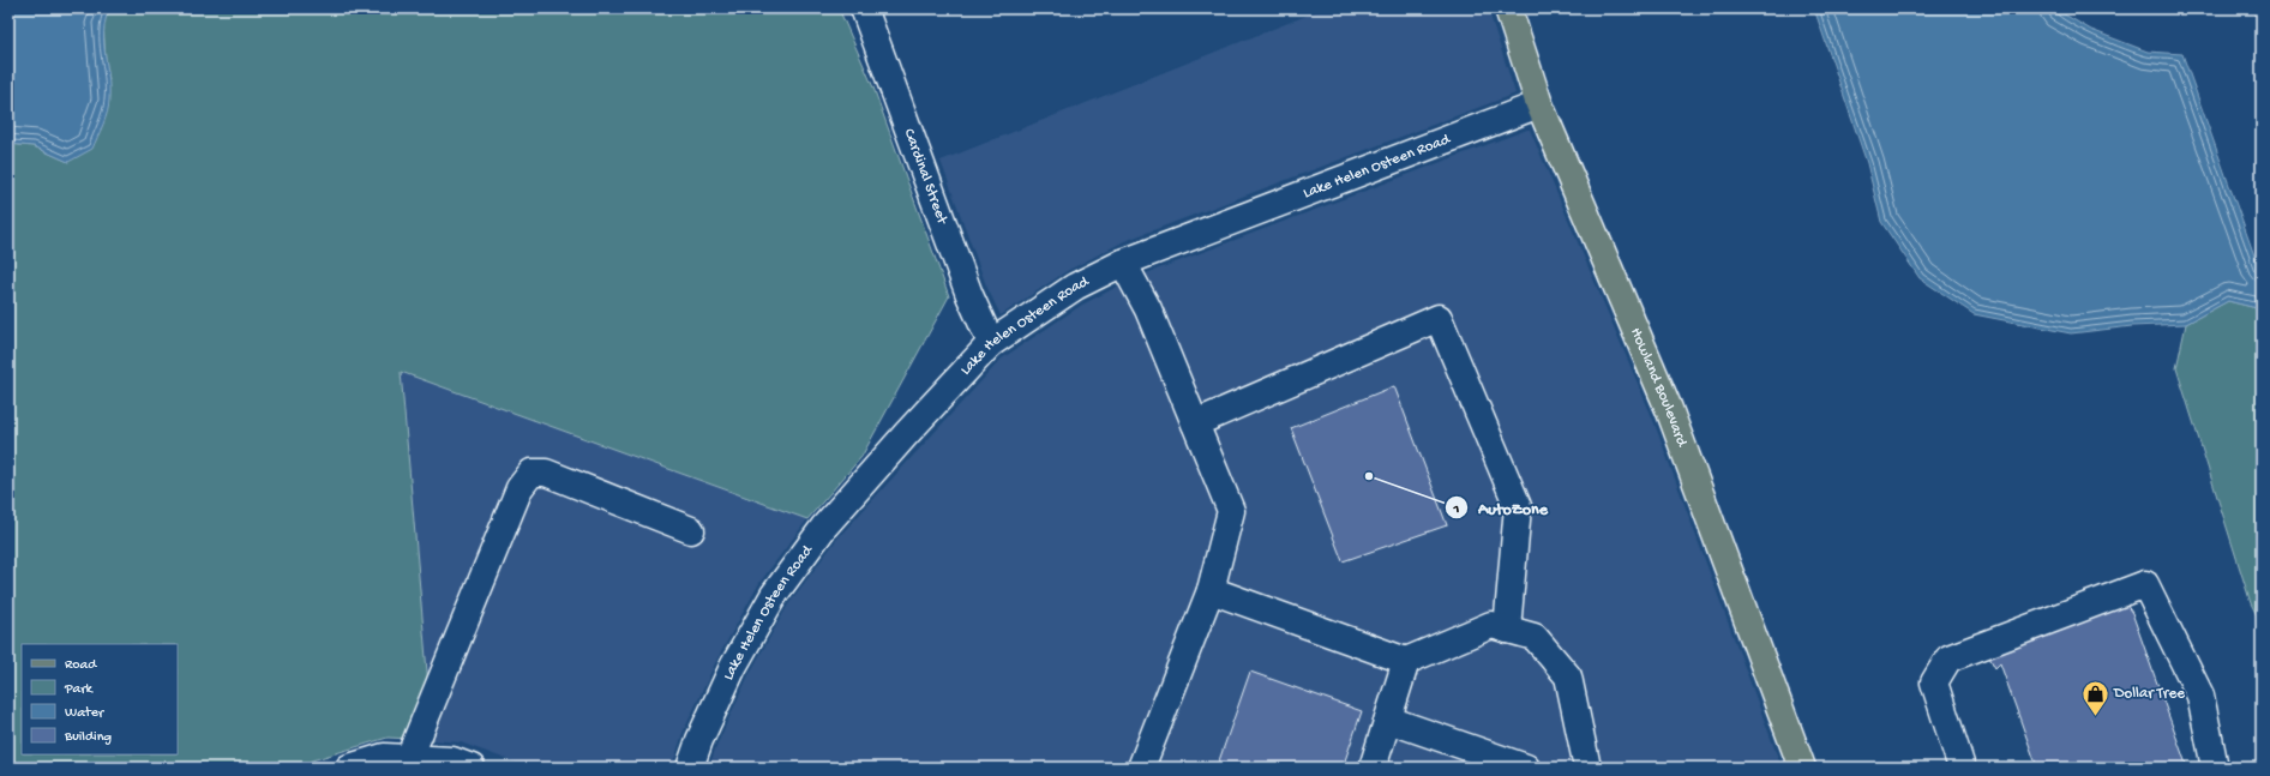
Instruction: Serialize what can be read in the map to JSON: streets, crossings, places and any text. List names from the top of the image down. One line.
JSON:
{"streets":{"main road":["Howland Boulevard"],"street":["Lake Helen Osteen Road","Cardinal Street"]},"crossings":[["Lake Helen Osteen Road","Cardinal Street"],["Lake Helen Osteen Road","Howland Boulevard"]],"places":{"other":["AutoZone"],"shop":["Dollar Tree"]},"legend":["Road","Park","Water","Building"]}
